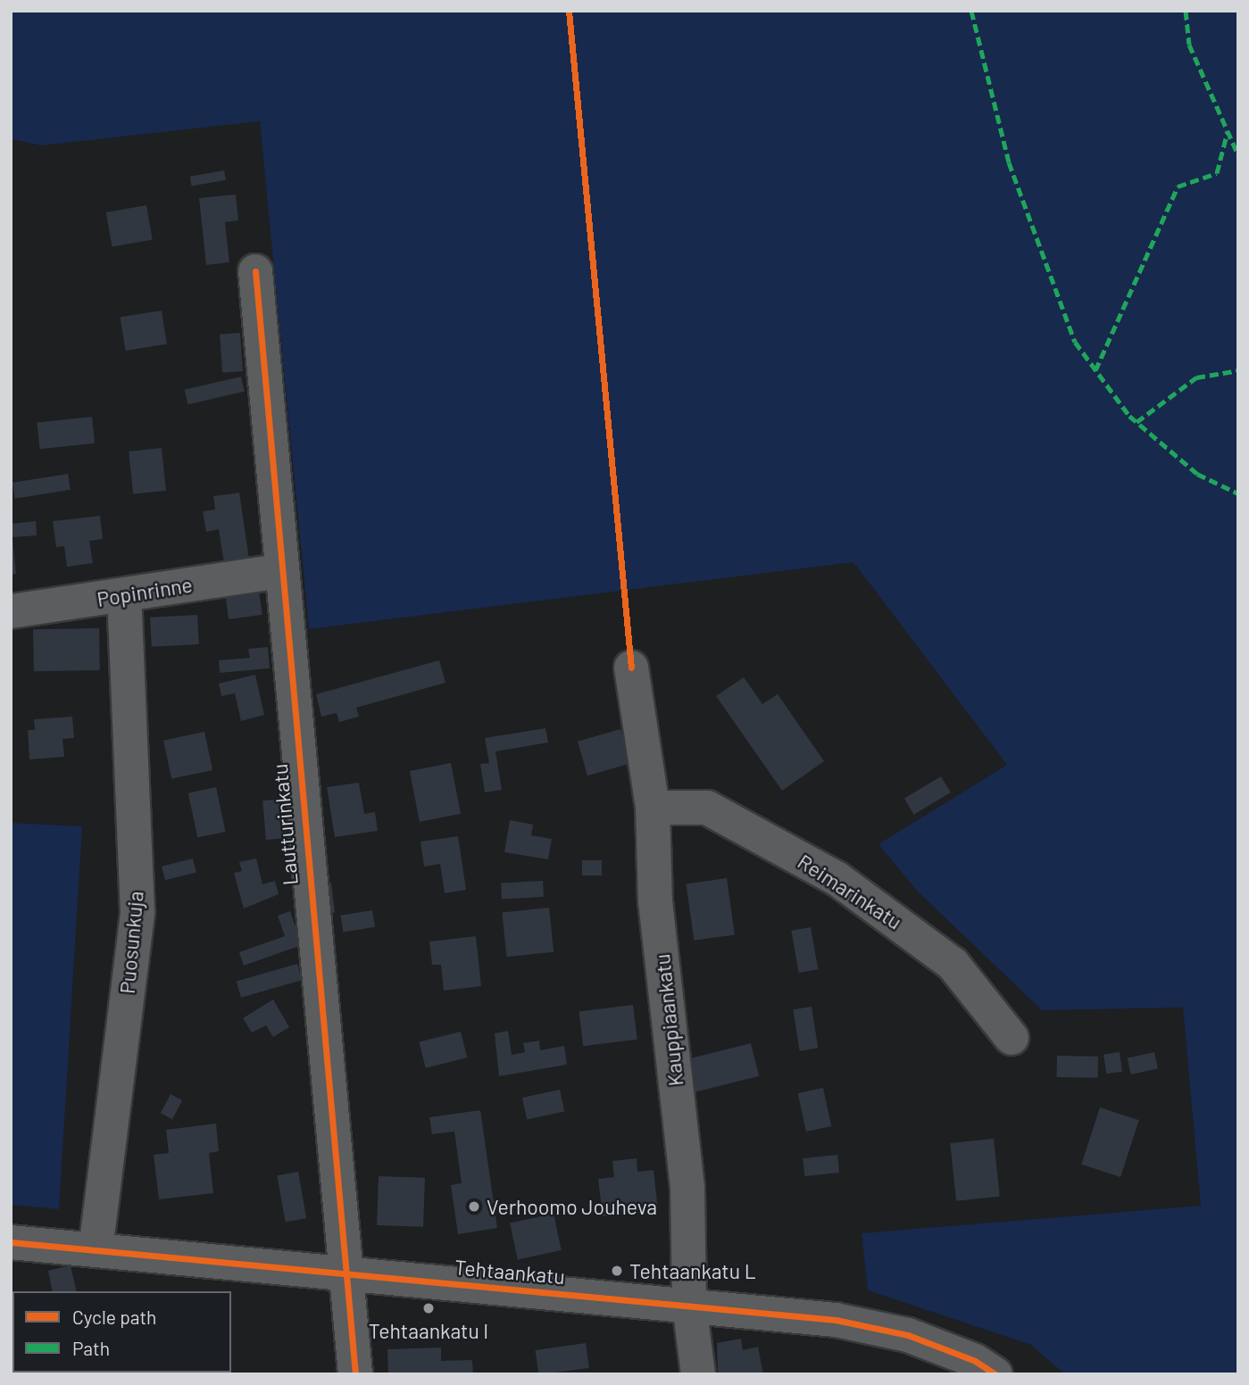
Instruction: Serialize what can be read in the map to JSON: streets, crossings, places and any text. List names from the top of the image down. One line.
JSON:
{"streets":{"street":["Popinrinne","Lautturinkatu","Reimarinkatu","Puosunkuja","Kauppiaankatu","Tehtaankatu"]},"crossings":[["Popinrinne","Lautturinkatu"],["Popinrinne","Puosunkuja"],["Lautturinkatu","Tehtaankatu"],["Reimarinkatu","Kauppiaankatu"],["Puosunkuja","Tehtaankatu"],["Kauppiaankatu","Tehtaankatu"]],"places":["Verhoomo Jouheva","Tehtaankatu L","Tehtaankatu I"],"legend":["Cycle path","Path"]}
